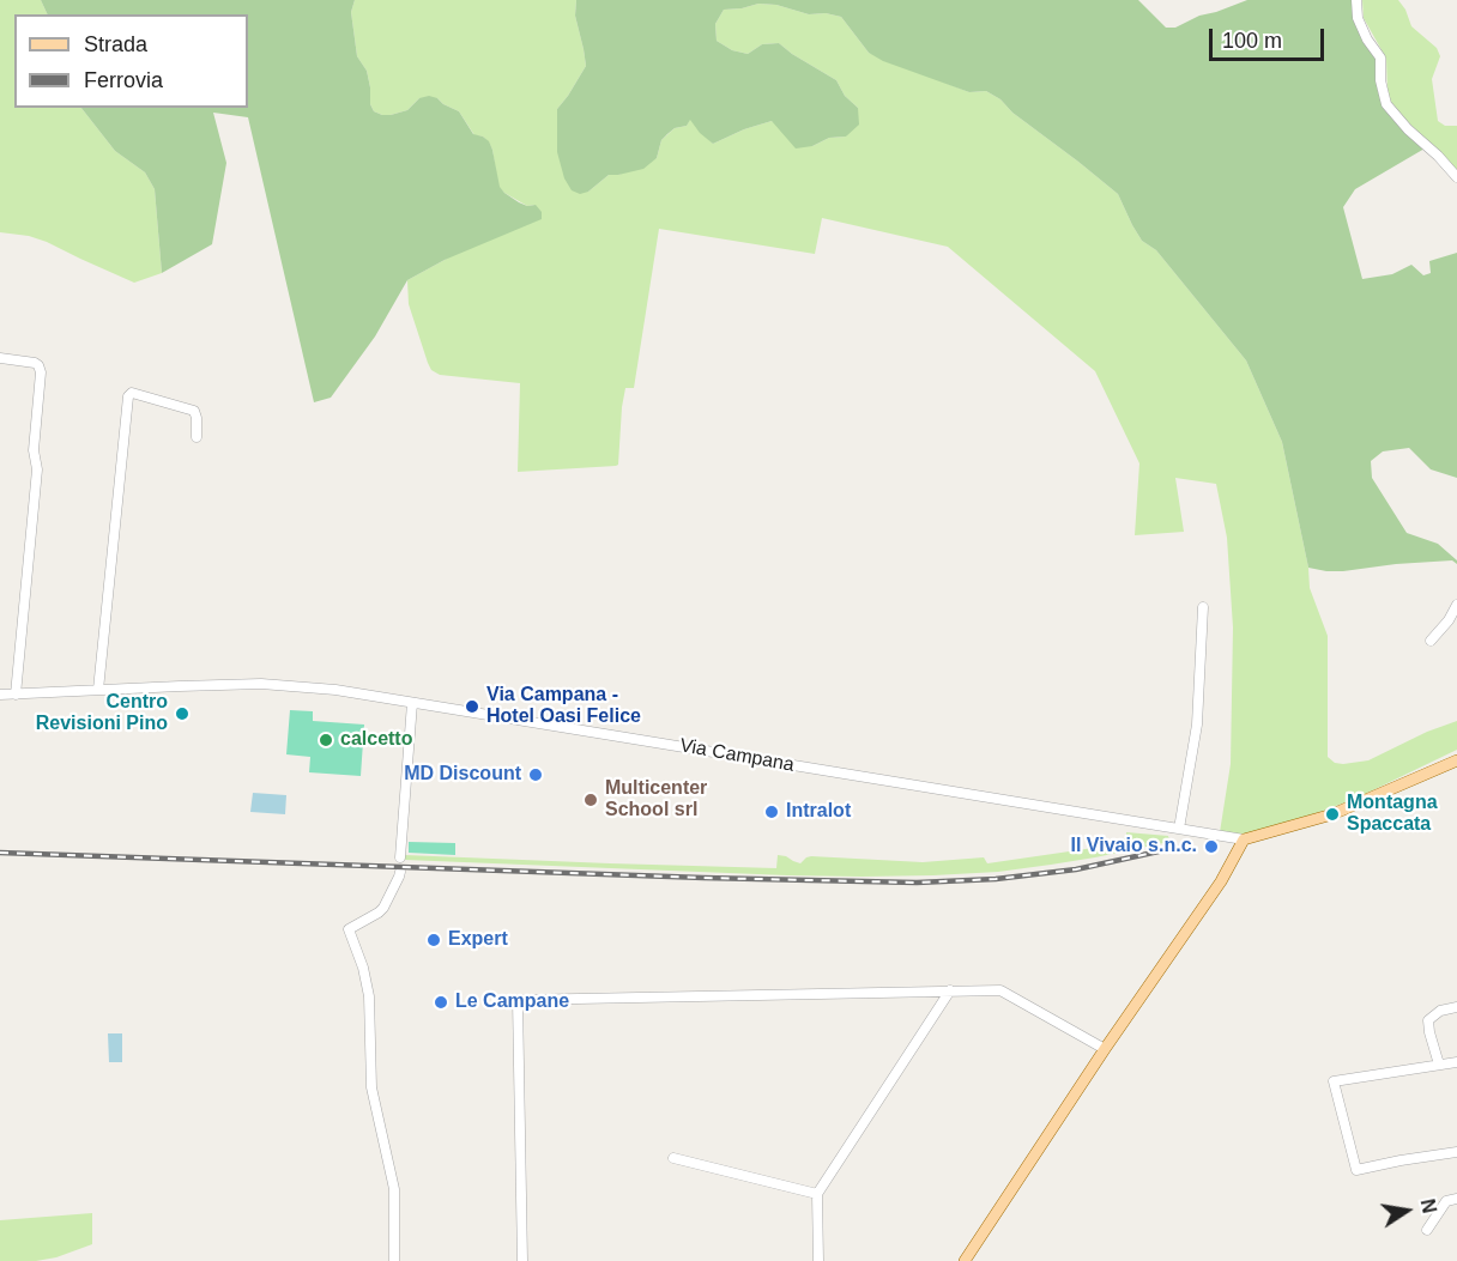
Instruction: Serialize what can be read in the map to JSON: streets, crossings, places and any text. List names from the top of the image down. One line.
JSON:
{"streets":{"main road":["Via Campana"]},"places":["Via Campana - Hotel Oasi Felice","Centro Revisioni Pino","calcetto","MD Discount","Multicenter School srl","Intralot","Montagna Spaccata","Il Vivaio s.n.c.","Expert","Le Campane"],"legend":["Strada","Ferrovia"],"scale_bar":"100 m","north":"right"}
